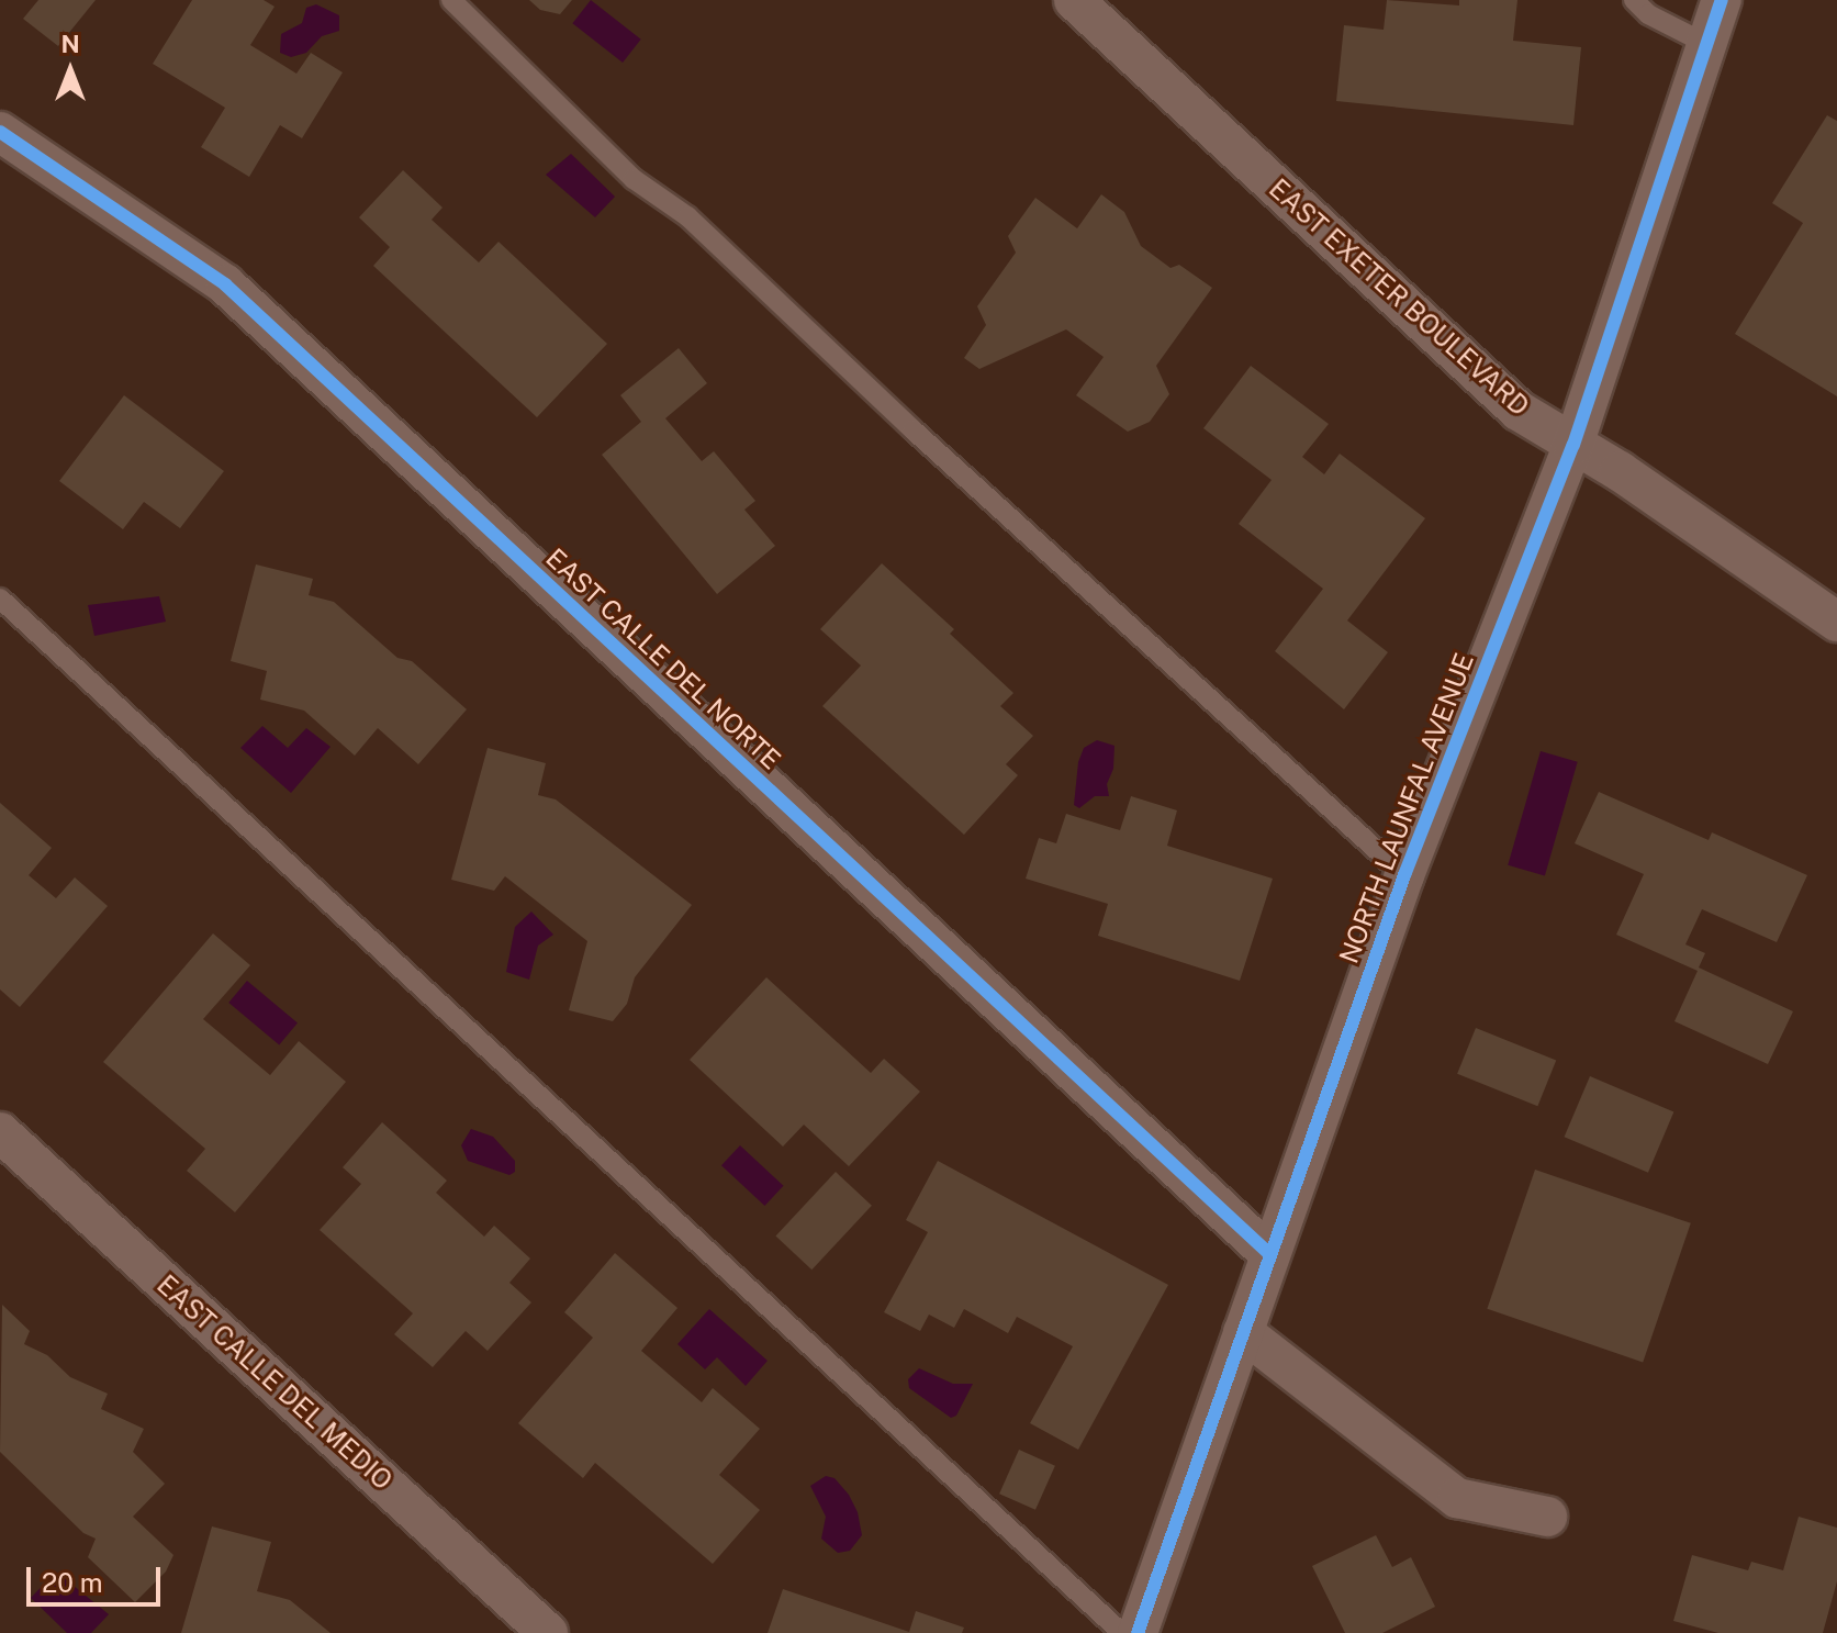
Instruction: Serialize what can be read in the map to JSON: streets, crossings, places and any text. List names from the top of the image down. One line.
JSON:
{"streets":{"street":["EAST EXETER BOULEVARD","EAST CALLE DEL NORTE","NORTH LAUNFAL AVENUE","EAST CALLE DEL MEDIO"]},"crossings":[["EAST EXETER BOULEVARD","NORTH LAUNFAL AVENUE"],["EAST CALLE DEL NORTE","NORTH LAUNFAL AVENUE"]],"scale_bar":"20 m","north":"top"}
